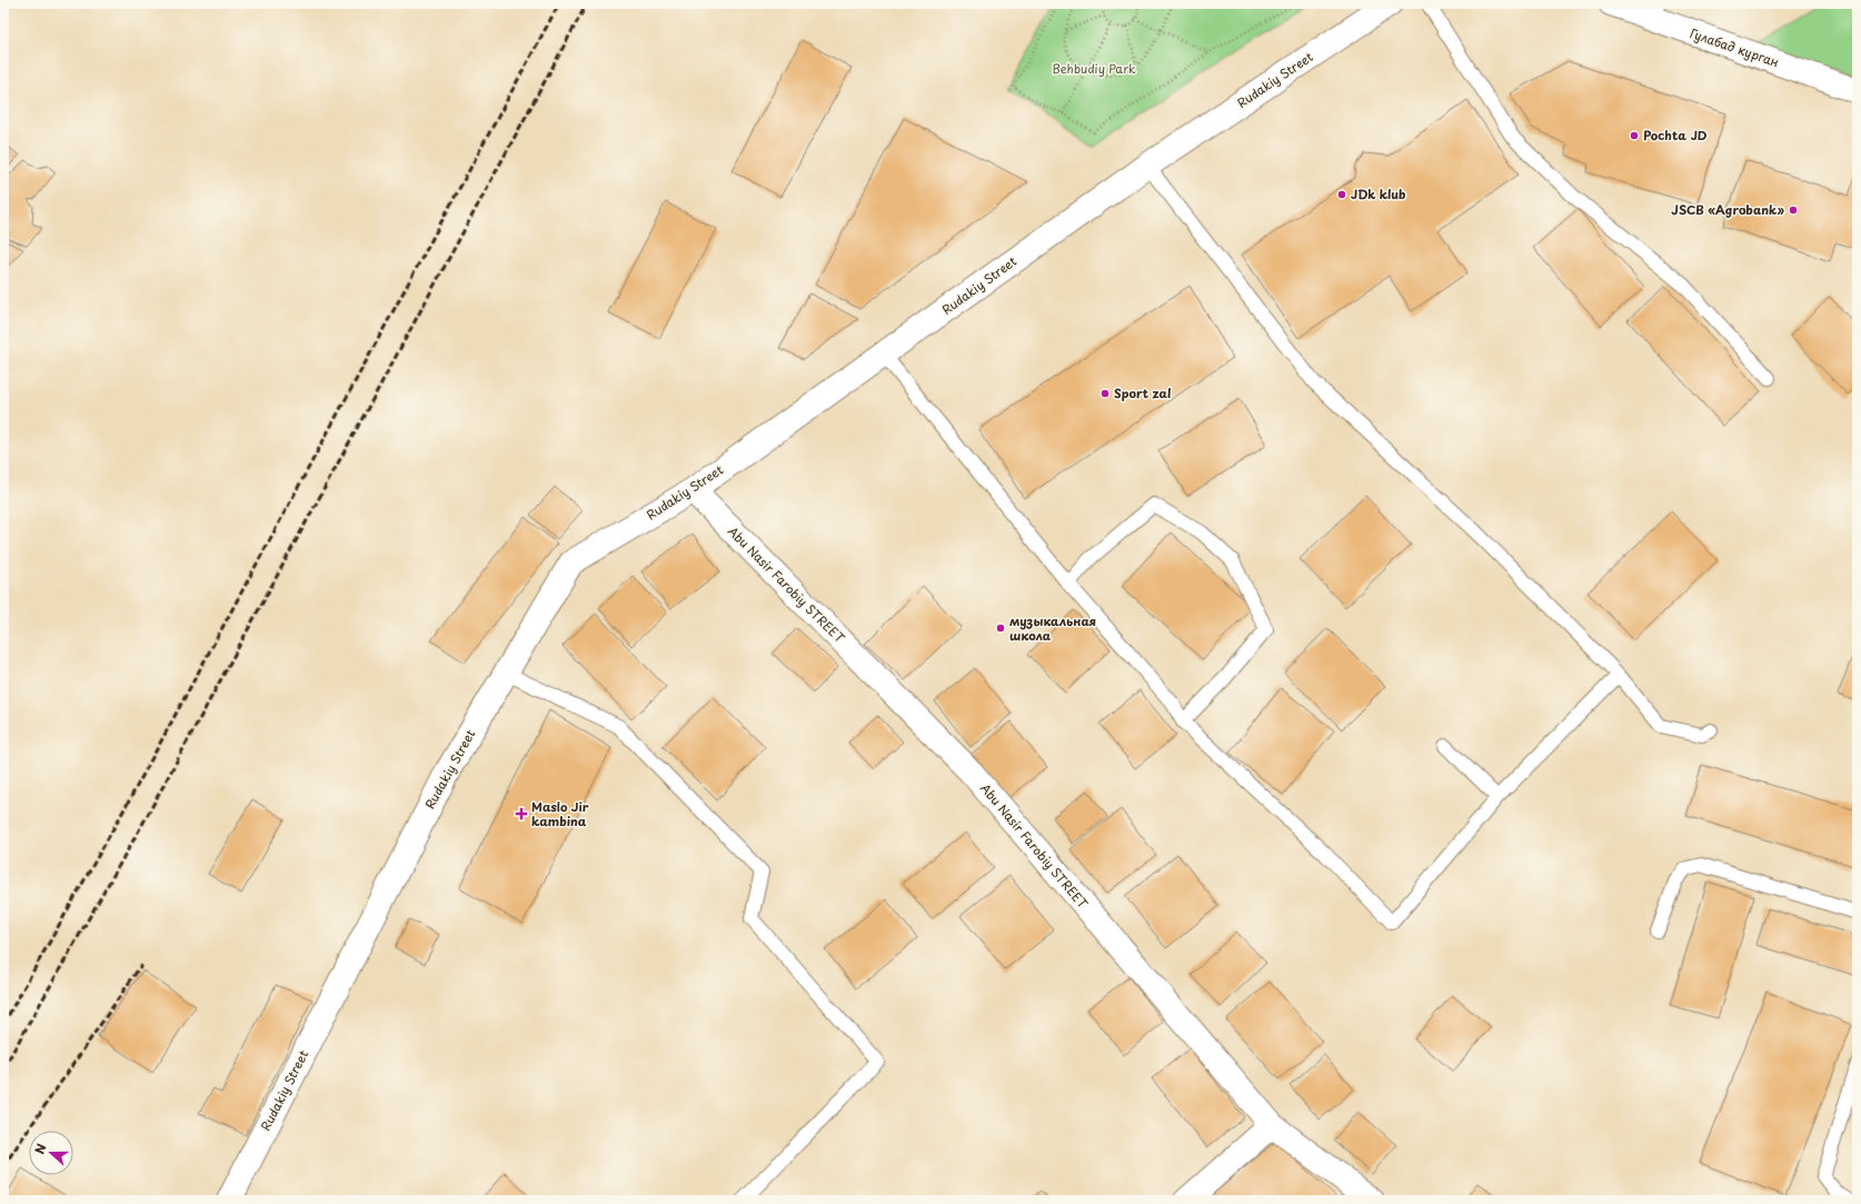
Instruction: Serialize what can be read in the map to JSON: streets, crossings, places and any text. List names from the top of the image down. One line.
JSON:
{"streets":{"street":["Гулабад курган","Rudakiy Street","Abu Nasir Farobiy STREET"]},"crossings":[["Rudakiy Street","Abu Nasir Farobiy STREET"]],"parks":["Behbudiy Park"],"places":{"other":["Pochta JD","JDk klub","JSCB «Agrobank»","Sport zal","музыкальная школа"],"health":["Maslo Jir kambina"]},"north":"left"}
